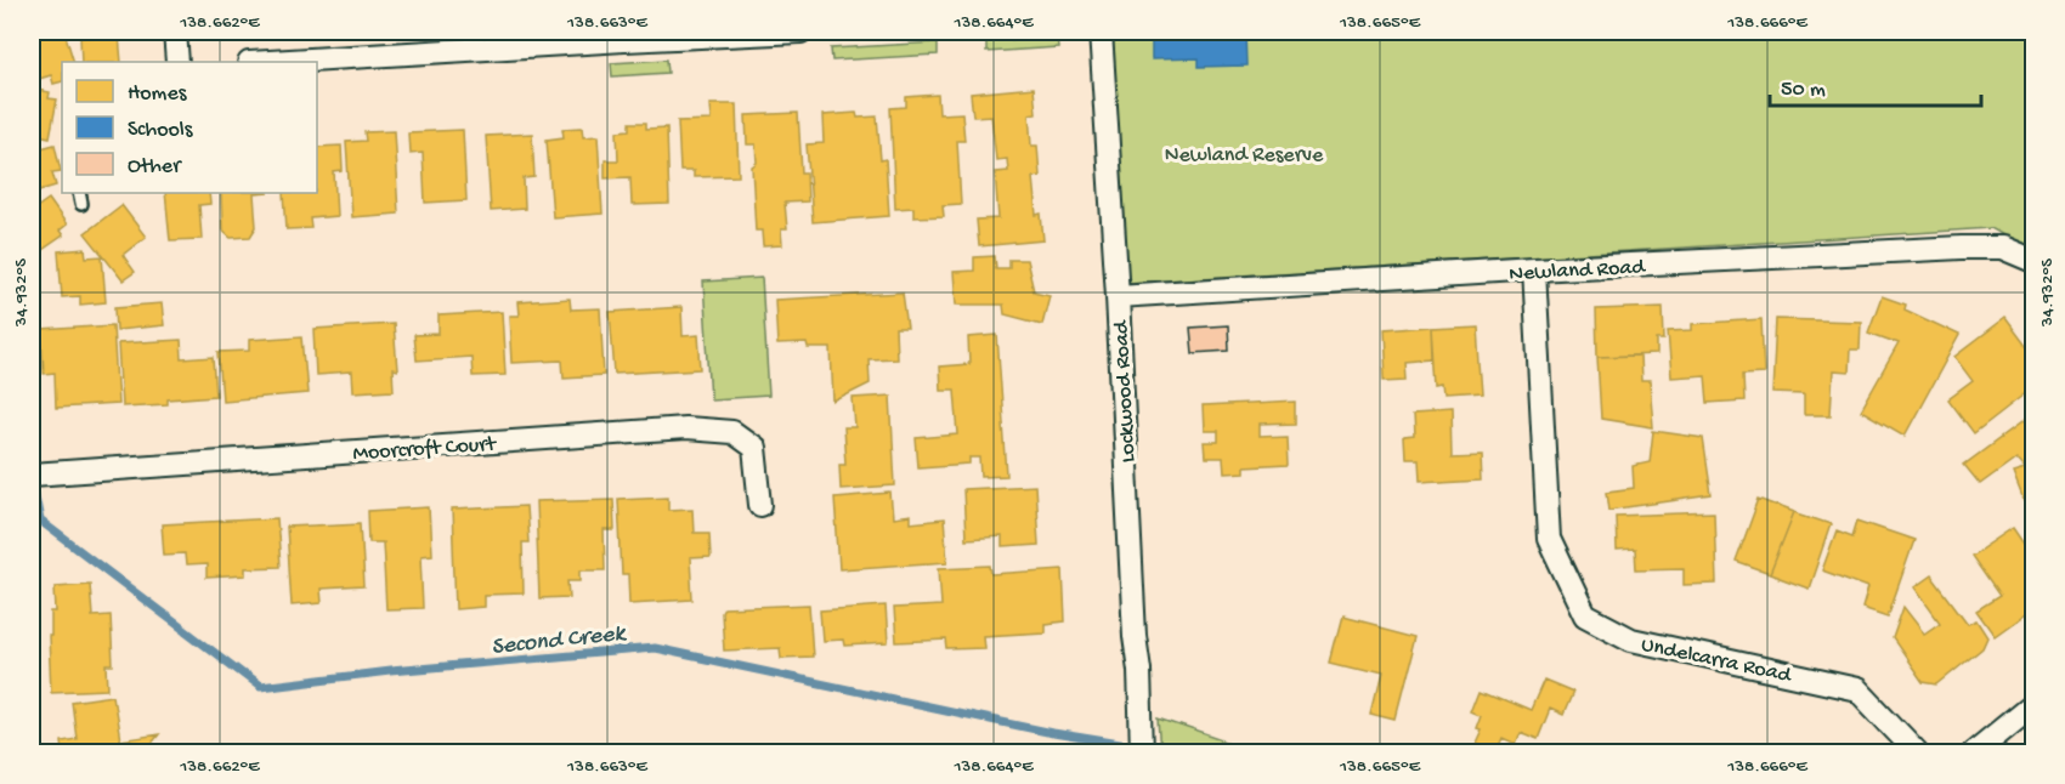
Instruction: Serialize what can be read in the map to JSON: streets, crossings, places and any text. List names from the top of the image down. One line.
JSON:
{"streets":{"street":["Newland Road","Lockwood Road","Moorcroft Court","Undelcarra Road"]},"crossings":[["Newland Road","Lockwood Road"],["Newland Road","Undelcarra Road"]],"water":["Second Creek"],"parks":["Newland Reserve"],"legend":["Homes","Schools","Other"],"scale_bar":"50 m","coordinates":["138.662°E","138.663°E","138.664°E","138.665°E","138.666°E","34.932°S"]}
